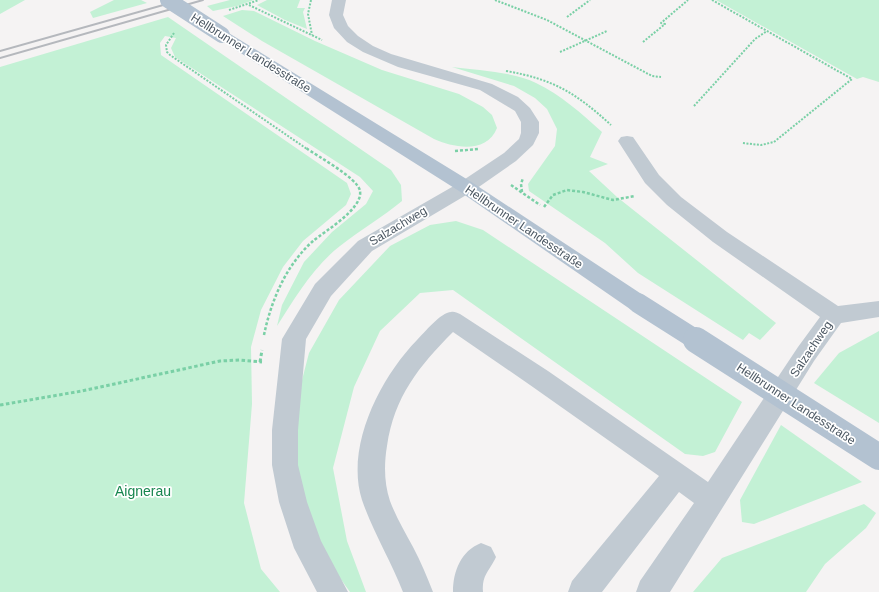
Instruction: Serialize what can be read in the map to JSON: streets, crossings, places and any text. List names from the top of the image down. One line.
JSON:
{"streets":{"main road":["Hellbrunner Landesstraße"],"street":["Salzachweg"]},"crossings":[["Hellbrunner Landesstraße","Salzachweg"]],"parks":["Aignerau"]}
